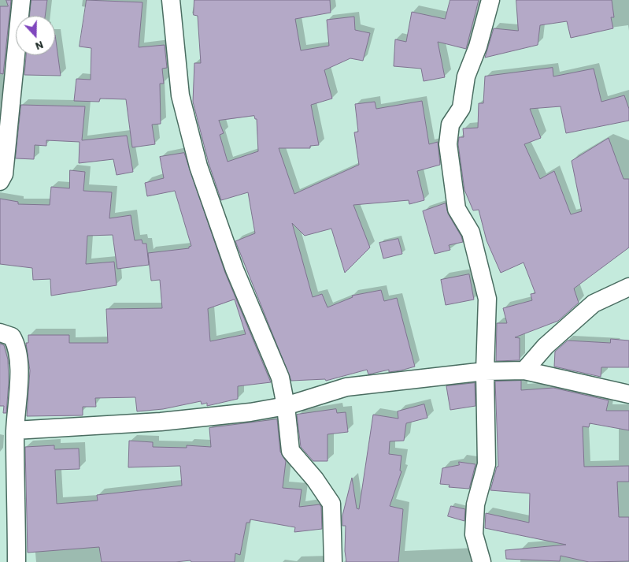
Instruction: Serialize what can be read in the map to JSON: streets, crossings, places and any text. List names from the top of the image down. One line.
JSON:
{"north":"bottom"}
